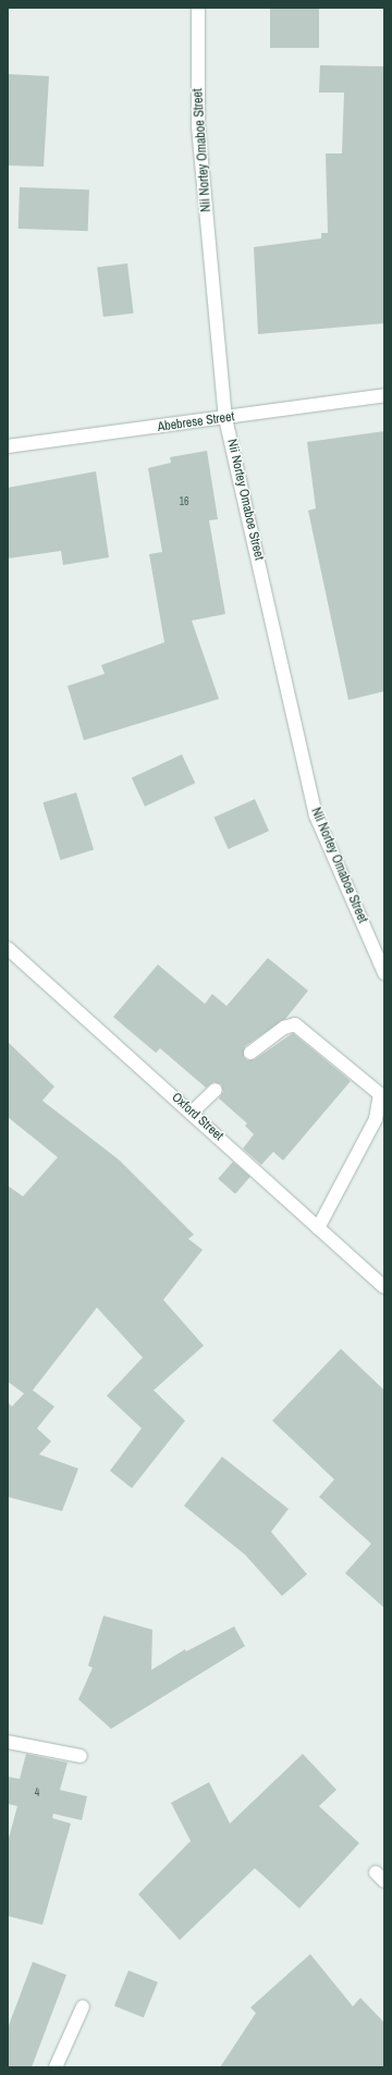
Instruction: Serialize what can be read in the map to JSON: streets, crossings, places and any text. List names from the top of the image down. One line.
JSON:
{"streets":{"street":["Nii Nortey Omaboe Street","Abebrese Street","Oxford Street"]},"crossings":[["Nii Nortey Omaboe Street","Abebrese Street"]],"house_numbers":["16","4"]}
